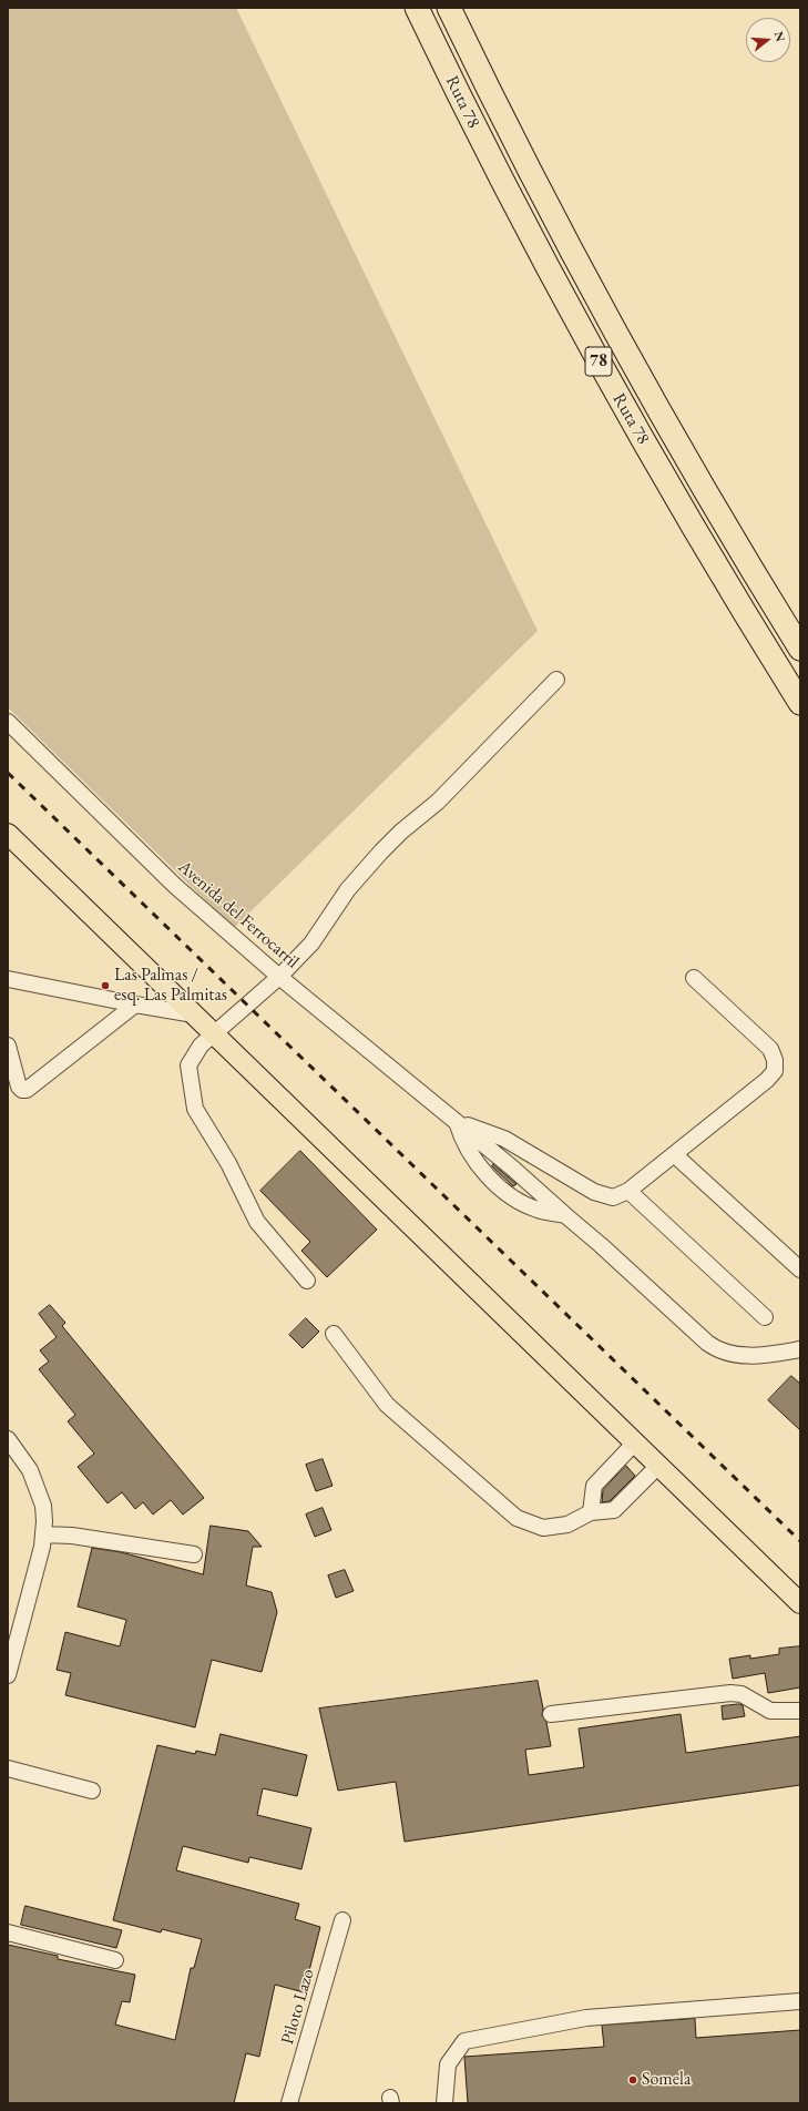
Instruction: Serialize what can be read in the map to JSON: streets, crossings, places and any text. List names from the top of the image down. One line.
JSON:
{"streets":{"highway":["Ruta 78","78"],"street":["Avenida del Ferrocarril","Piloto Lazo"]},"places":["Las Palmas / esq. Las Palmitas","Somela"],"north":"right"}
